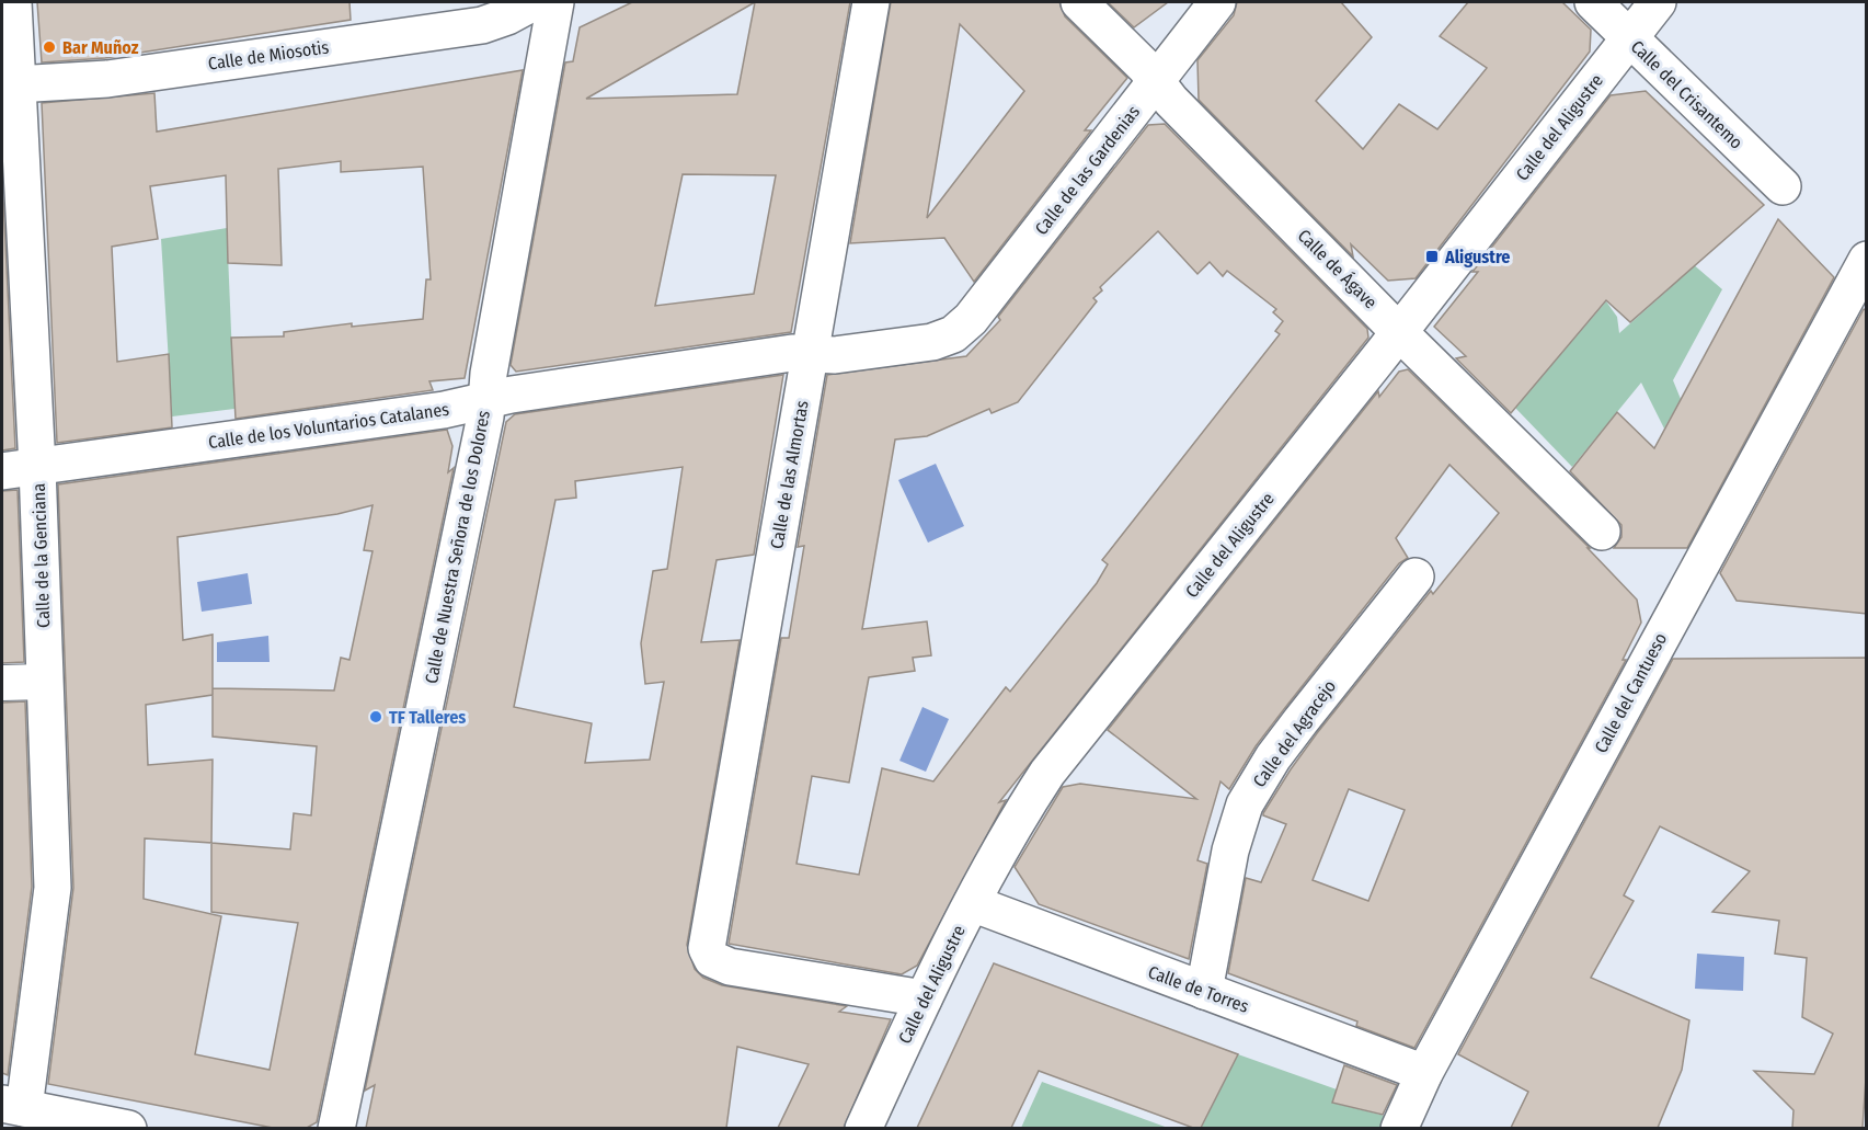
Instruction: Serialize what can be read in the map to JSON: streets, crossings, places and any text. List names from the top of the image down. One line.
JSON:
{"streets":{"street":["Calle de Miosotis","Calle del Crisantemo","Calle del Aligustre","Calle de las Gardenias","Calle de Ágave","Calle de los Voluntarios Catalanes","Calle de las Almortas","Calle de Nuestra Señora de los Dolores","Calle de la Genciana","Calle del Cantueso","Calle del Agracejo","Calle de Torres"]},"crossings":[["Calle de Miosotis","Calle de la Genciana"],["Calle del Crisantemo","Calle del Aligustre"],["Calle del Aligustre","Calle de Ágave"],["Calle del Aligustre","Calle de las Almortas"],["Calle del Aligustre","Calle de Torres"],["Calle de las Gardenias","Calle de Ágave"],["Calle de las Gardenias","Calle de los Voluntarios Catalanes"],["Calle de los Voluntarios Catalanes","Calle de las Almortas"],["Calle de los Voluntarios Catalanes","Calle de Nuestra Señora de los Dolores"],["Calle de los Voluntarios Catalanes","Calle de la Genciana"],["Calle del Cantueso","Calle de Torres"],["Calle del Agracejo","Calle de Torres"]],"places":{"other":["Bar Muñoz","TF Talleres"],"transit":["Aligustre"]}}
